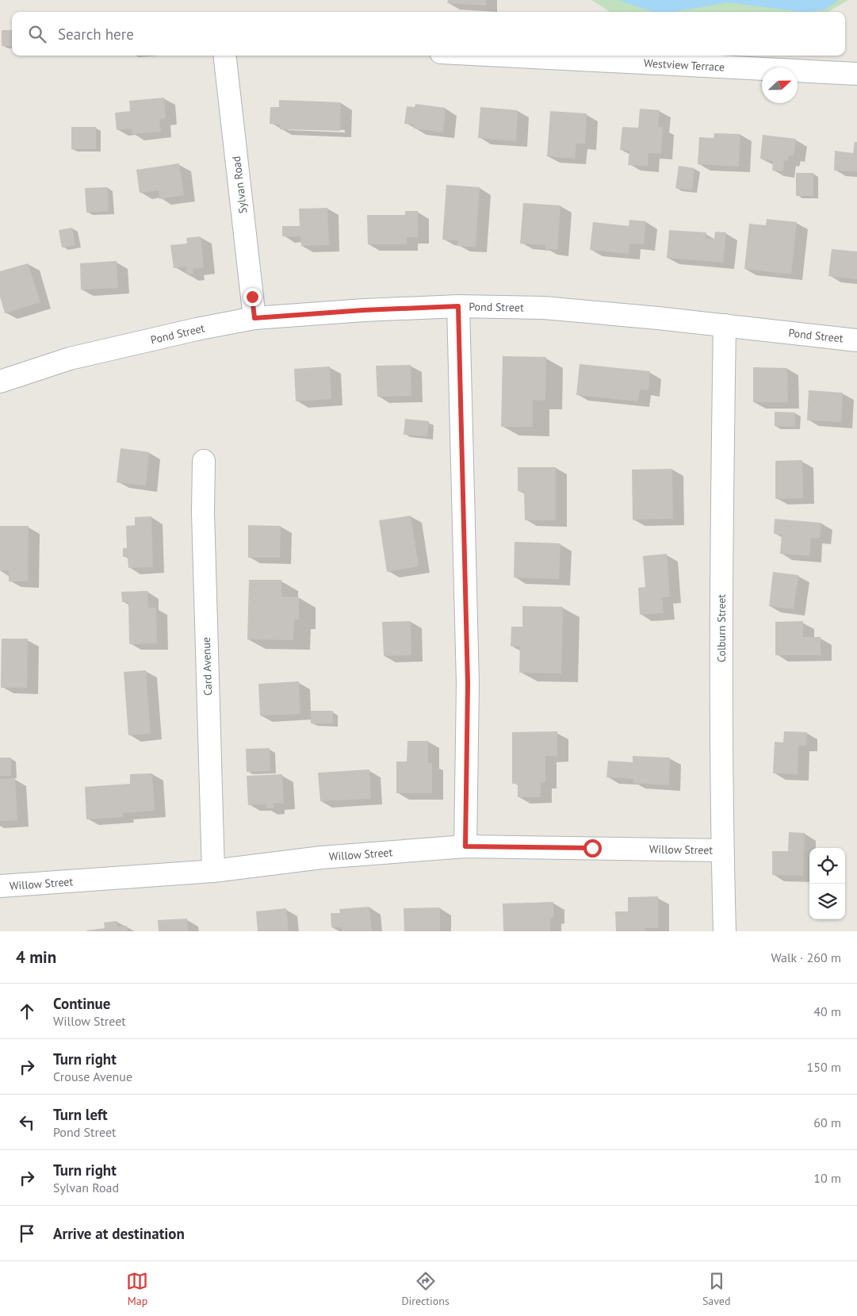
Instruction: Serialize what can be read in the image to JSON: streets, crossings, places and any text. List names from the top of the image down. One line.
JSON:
{"streets":{"street":["Westview Terrace","Sylvan Road","Pond Street","Colburn Street","Card Avenue","Willow Street"]},"crossings":[["Sylvan Road","Pond Street"],["Pond Street","Colburn Street"],["Colburn Street","Willow Street"],["Card Avenue","Willow Street"]],"north":"right","page":{"search":"Search here","heading":["4 min","Walk · 260 m"],"list":[["Continue","Willow Street","40 m"],["Turn right","Crouse Avenue","150 m"],["Turn left","Pond Street","60 m"],["Turn right","Sylvan Road","10 m"],"Arrive at destination"],"nav":["Map","Directions","Saved"]}}
